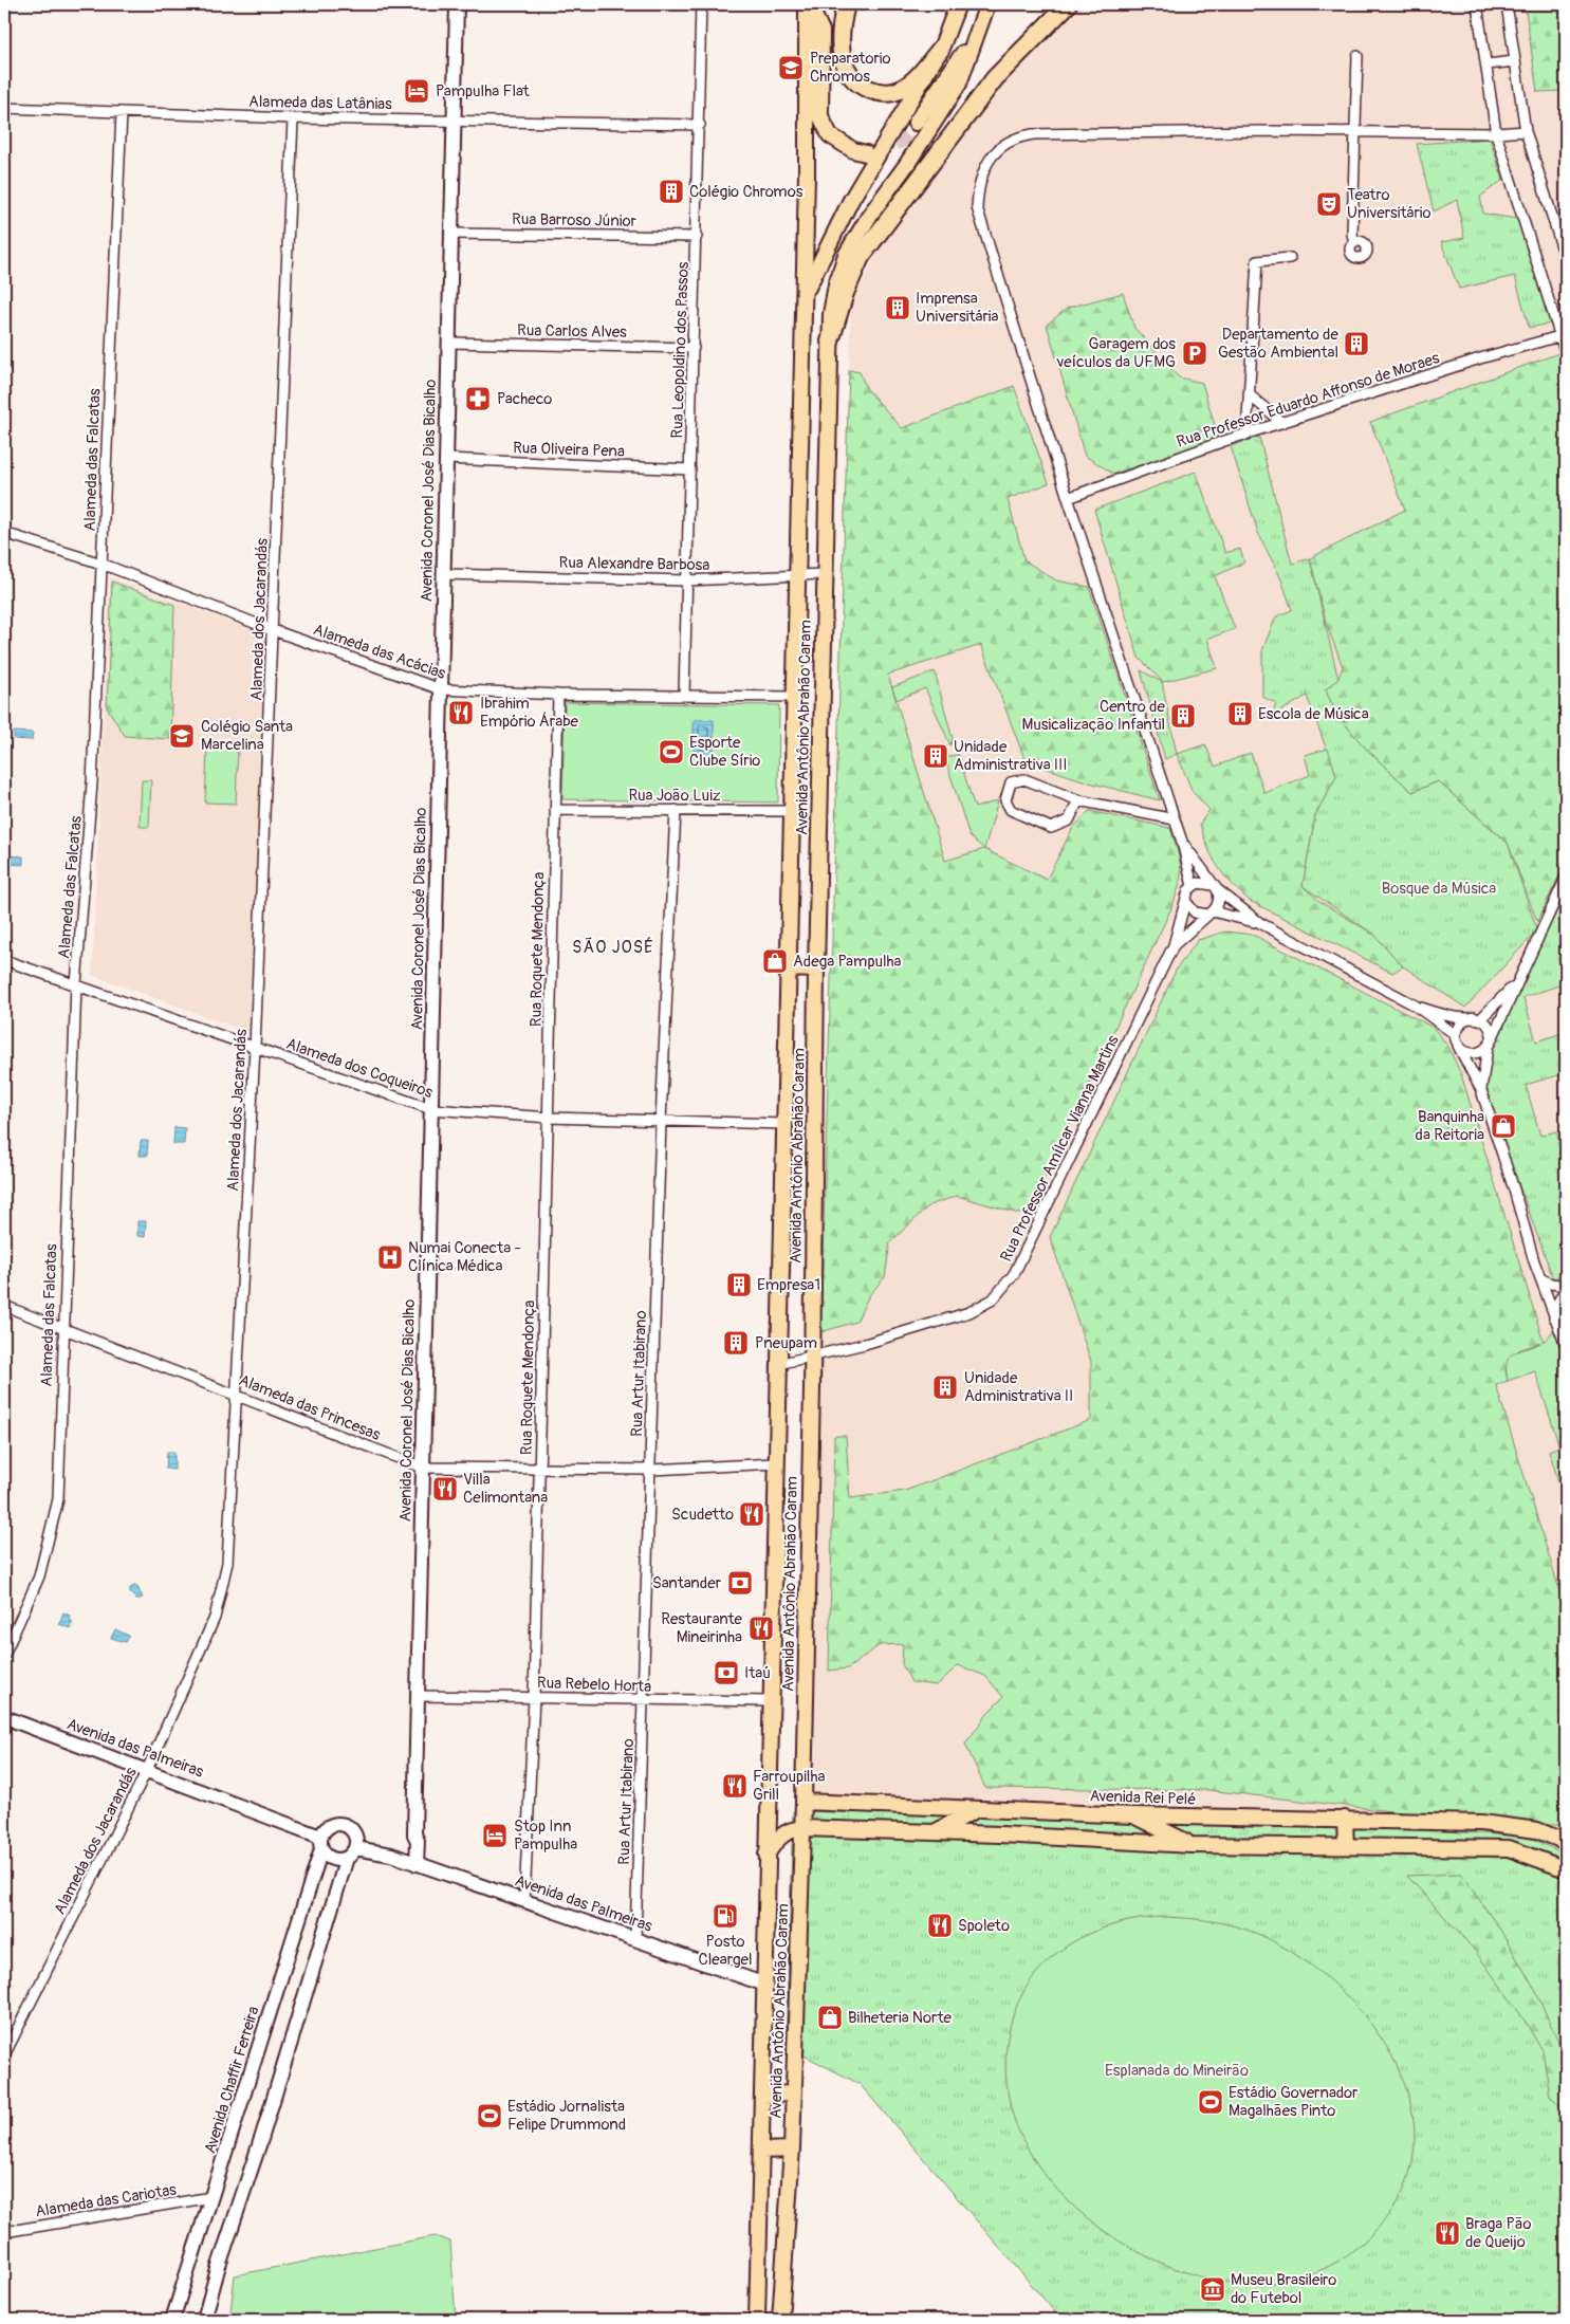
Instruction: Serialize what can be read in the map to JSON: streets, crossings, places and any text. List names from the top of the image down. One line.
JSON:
{"streets":{"main road":["Avenida Antônio Abrahão Caram","Avenida Rei Pelé"],"street":["Alameda das Latânias","Rua Barroso Júnior","Rua Carlos Alves","Rua Leopoldino dos Passos","Rua Professor Eduardo Affonso de Moraes","Rua Oliveira Pena","Alameda das Falcatas","Avenida Coronel José Dias Bicalho","Rua Alexandre Barbosa","Alameda dos Jacarandás","Alameda das Acácias","Rua João Luiz","Rua Roquete Mendonça","Alameda dos Coqueiros","Rua Professor Amílcar Vianna Martins","Rua Artur Itabirano","Alameda das Princesas","Rua Rebelo Horta","Avenida das Palmeiras","Avenida Chaffir Ferreira","Alameda das Cariotas"]},"crossings":[["Alameda das Latânias","Rua Leopoldino dos Passos"],["Alameda das Latânias","Alameda das Falcatas"],["Alameda das Latânias","Avenida Coronel José Dias Bicalho"],["Alameda das Latânias","Alameda dos Jacarandás"],["Rua Barroso Júnior","Rua Leopoldino dos Passos"],["Rua Barroso Júnior","Avenida Coronel José Dias Bicalho"],["Rua Carlos Alves","Rua Leopoldino dos Passos"],["Rua Carlos Alves","Avenida Coronel José Dias Bicalho"],["Rua Leopoldino dos Passos","Rua Oliveira Pena"],["Rua Leopoldino dos Passos","Rua Alexandre Barbosa"],["Rua Leopoldino dos Passos","Alameda das Acácias"],["Rua Oliveira Pena","Avenida Coronel José Dias Bicalho"],["Alameda das Falcatas","Alameda das Acácias"],["Alameda das Falcatas","Alameda dos Coqueiros"],["Alameda das Falcatas","Alameda das Princesas"],["Avenida Coronel José Dias Bicalho","Rua Alexandre Barbosa"],["Avenida Coronel José Dias Bicalho","Alameda das Acácias"],["Avenida Coronel José Dias Bicalho","Alameda dos Coqueiros"],["Avenida Coronel José Dias Bicalho","Alameda das Princesas"],["Avenida Coronel José Dias Bicalho","Rua Rebelo Horta"],["Avenida Coronel José Dias Bicalho","Avenida das Palmeiras"],["Rua Alexandre Barbosa","Avenida Antônio Abrahão Caram"],["Alameda dos Jacarandás","Alameda das Acácias"],["Alameda dos Jacarandás","Alameda dos Coqueiros"],["Alameda dos Jacarandás","Alameda das Princesas"],["Alameda dos Jacarandás","Avenida das Palmeiras"],["Alameda das Acácias","Avenida Antônio Abrahão Caram"],["Alameda das Acácias","Rua Roquete Mendonça"],["Avenida Antônio Abrahão Caram","Rua João Luiz"],["Avenida Antônio Abrahão Caram","Alameda dos Coqueiros"],["Avenida Antônio Abrahão Caram","Rua Professor Amílcar Vianna Martins"],["Avenida Antônio Abrahão Caram","Alameda das Princesas"],["Avenida Antônio Abrahão Caram","Rua Rebelo Horta"],["Avenida Antônio Abrahão Caram","Avenida das Palmeiras"],["Avenida Antônio Abrahão Caram","Avenida Rei Pelé"],["Rua João Luiz","Rua Roquete Mendonça"],["Rua João Luiz","Rua Artur Itabirano"],["Rua Roquete Mendonça","Alameda dos Coqueiros"],["Rua Roquete Mendonça","Alameda das Princesas"],["Rua Roquete Mendonça","Rua Rebelo Horta"],["Rua Roquete Mendonça","Avenida das Palmeiras"],["Alameda dos Coqueiros","Rua Artur Itabirano"],["Rua Artur Itabirano","Alameda das Princesas"],["Rua Artur Itabirano","Rua Rebelo Horta"],["Rua Artur Itabirano","Avenida das Palmeiras"],["Avenida das Palmeiras","Avenida Chaffir Ferreira"],["Avenida Chaffir Ferreira","Alameda das Cariotas"]],"districts":["SÃO JOSÉ"],"parks":["Bosque da Música","Esplanada do Mineirão"],"places":{"school or university":["Preparatorio Chromos","Colégio Santa Marcelina"],"hotel":["Pampulha Flat","Stop Inn Pampulha"],"building":["Colégio Chromos","Imprensa Universitária","Departamento de Gestão Ambiental","Escola de Música","Centro de Musicalização Infantil","Unidade Administrativa III","Empresa1","Pneupam","Unidade Administrativa II"],"theatre":["Teatro Universitário"],"parking":["Garagem dos veículos da UFMG"],"pharmacy":["Pacheco"],"restaurant":["Ibrahim Empório Árabe","Villa Celimontana","Scudetto","Restaurante Mineirinha","Farroupilha Grill","Spoleto","Braga Pão de Queijo"],"sports":["Esporte Clube Sírio","Estádio Governador Magalhães Pinto","Estádio Jornalista Felipe Drummond"],"shop":["Adega Pampulha","Banquinha da Reitoria","Bilheteria Norte"],"hospital":["Numai Conecta - Clínica Médica"],"bank":["Santander","Itaú"],"fuel station":["Posto Cleargel"],"museum":["Museu Brasileiro do Futebol"]}}
